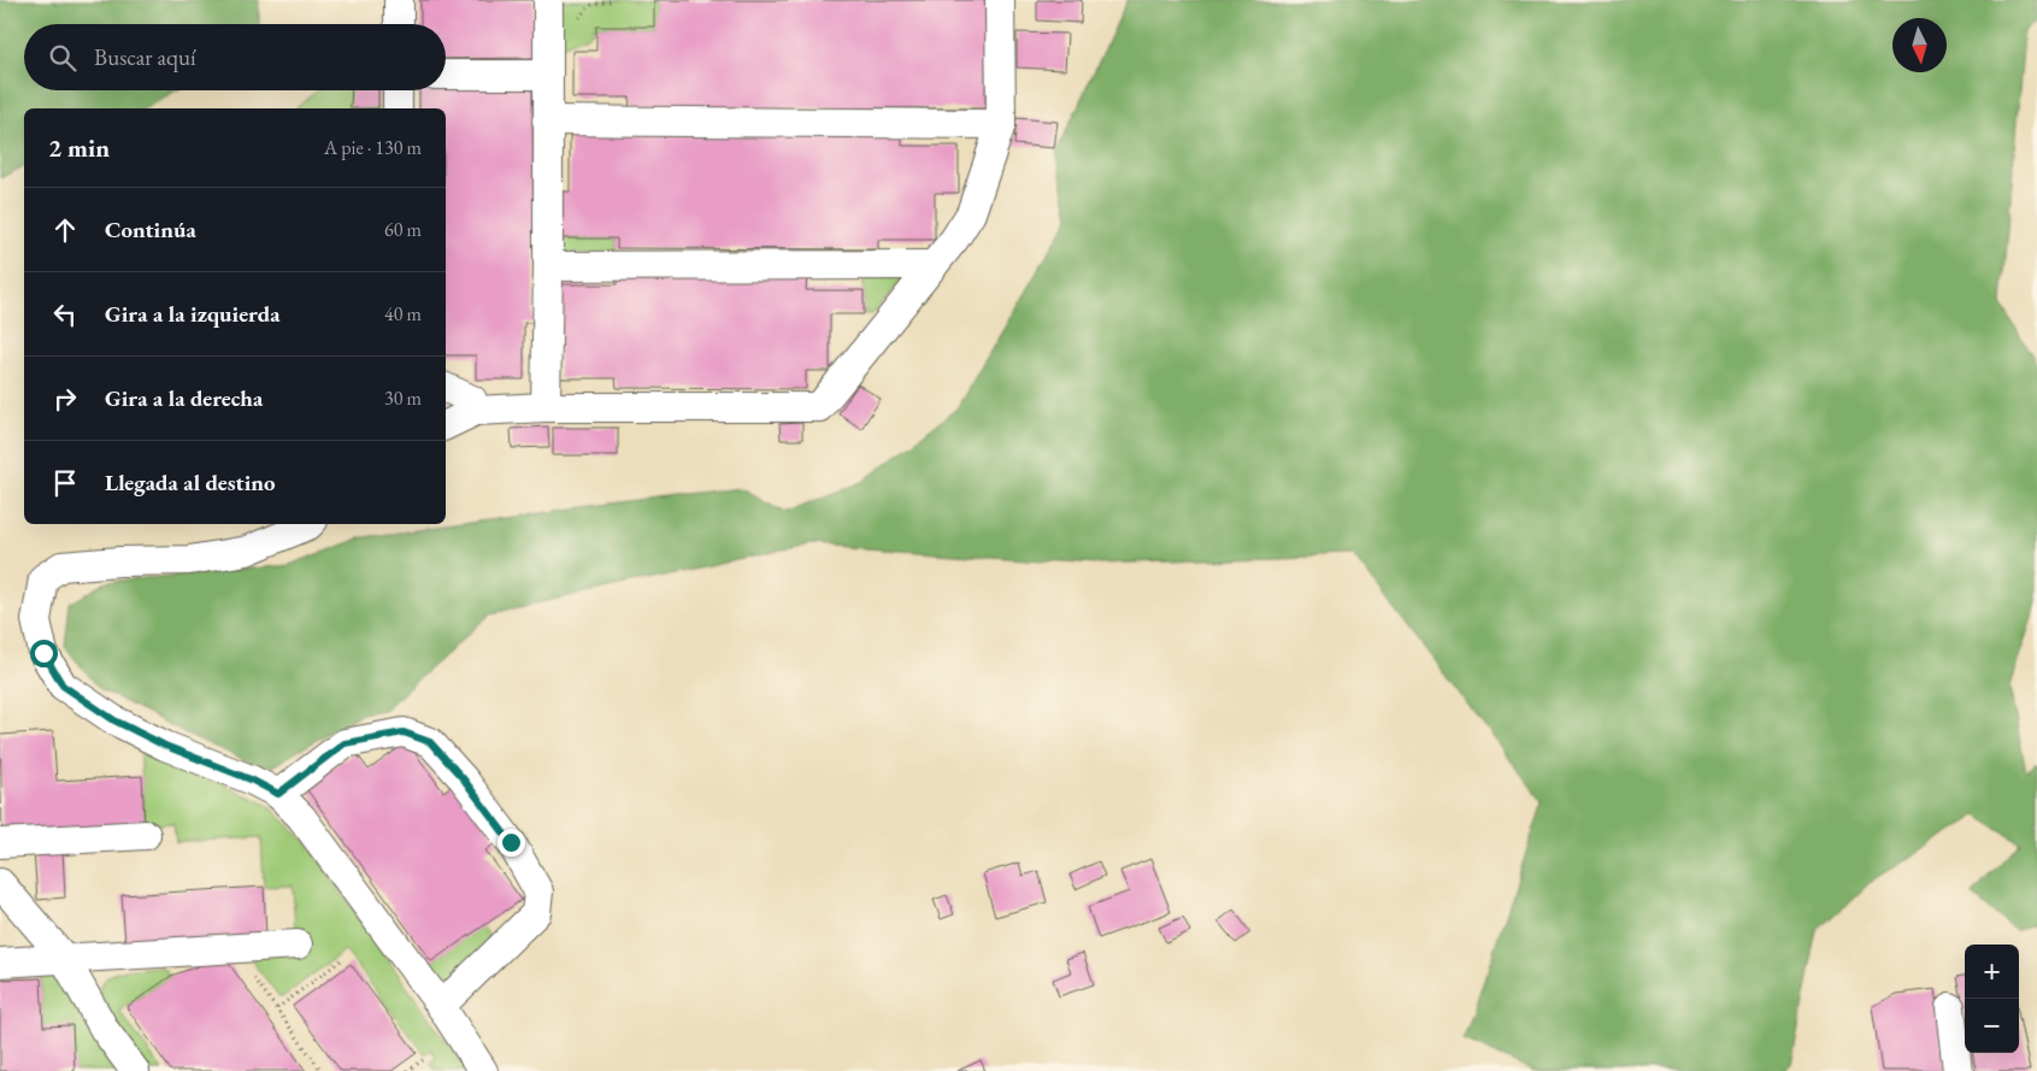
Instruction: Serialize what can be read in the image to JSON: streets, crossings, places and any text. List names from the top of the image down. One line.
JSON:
{"north":"bottom","page":{"search":"Buscar aquí","heading":["2 min","A pie · 130 m"],"list":[["Continúa","60 m"],["Gira a la izquierda","40 m"],["Gira a la derecha","30 m"],"Llegada al destino"],"map_buttons":["+","−"]}}
